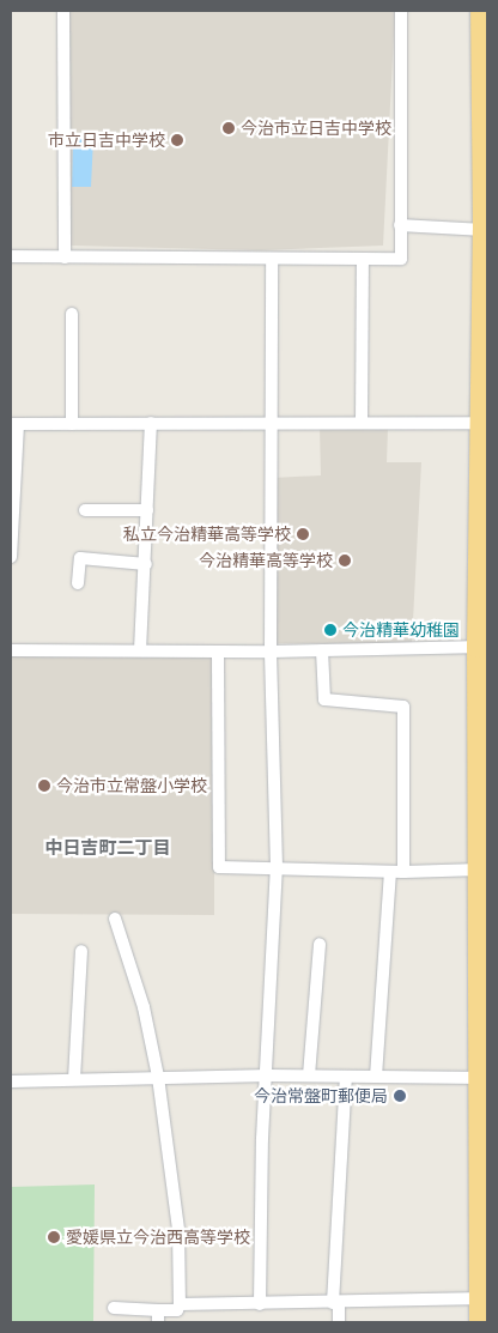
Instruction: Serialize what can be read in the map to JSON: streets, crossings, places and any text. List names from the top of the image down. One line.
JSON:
{"districts":["中日吉町二丁目"],"places":["今治市立日吉中学校","市立日吉中学校","私立今治精華高等学校","今治精華高等学校","今治精華幼稚園","今治市立常盤小学校","今治常盤町郵便局","愛媛県立今治西高等学校"]}
